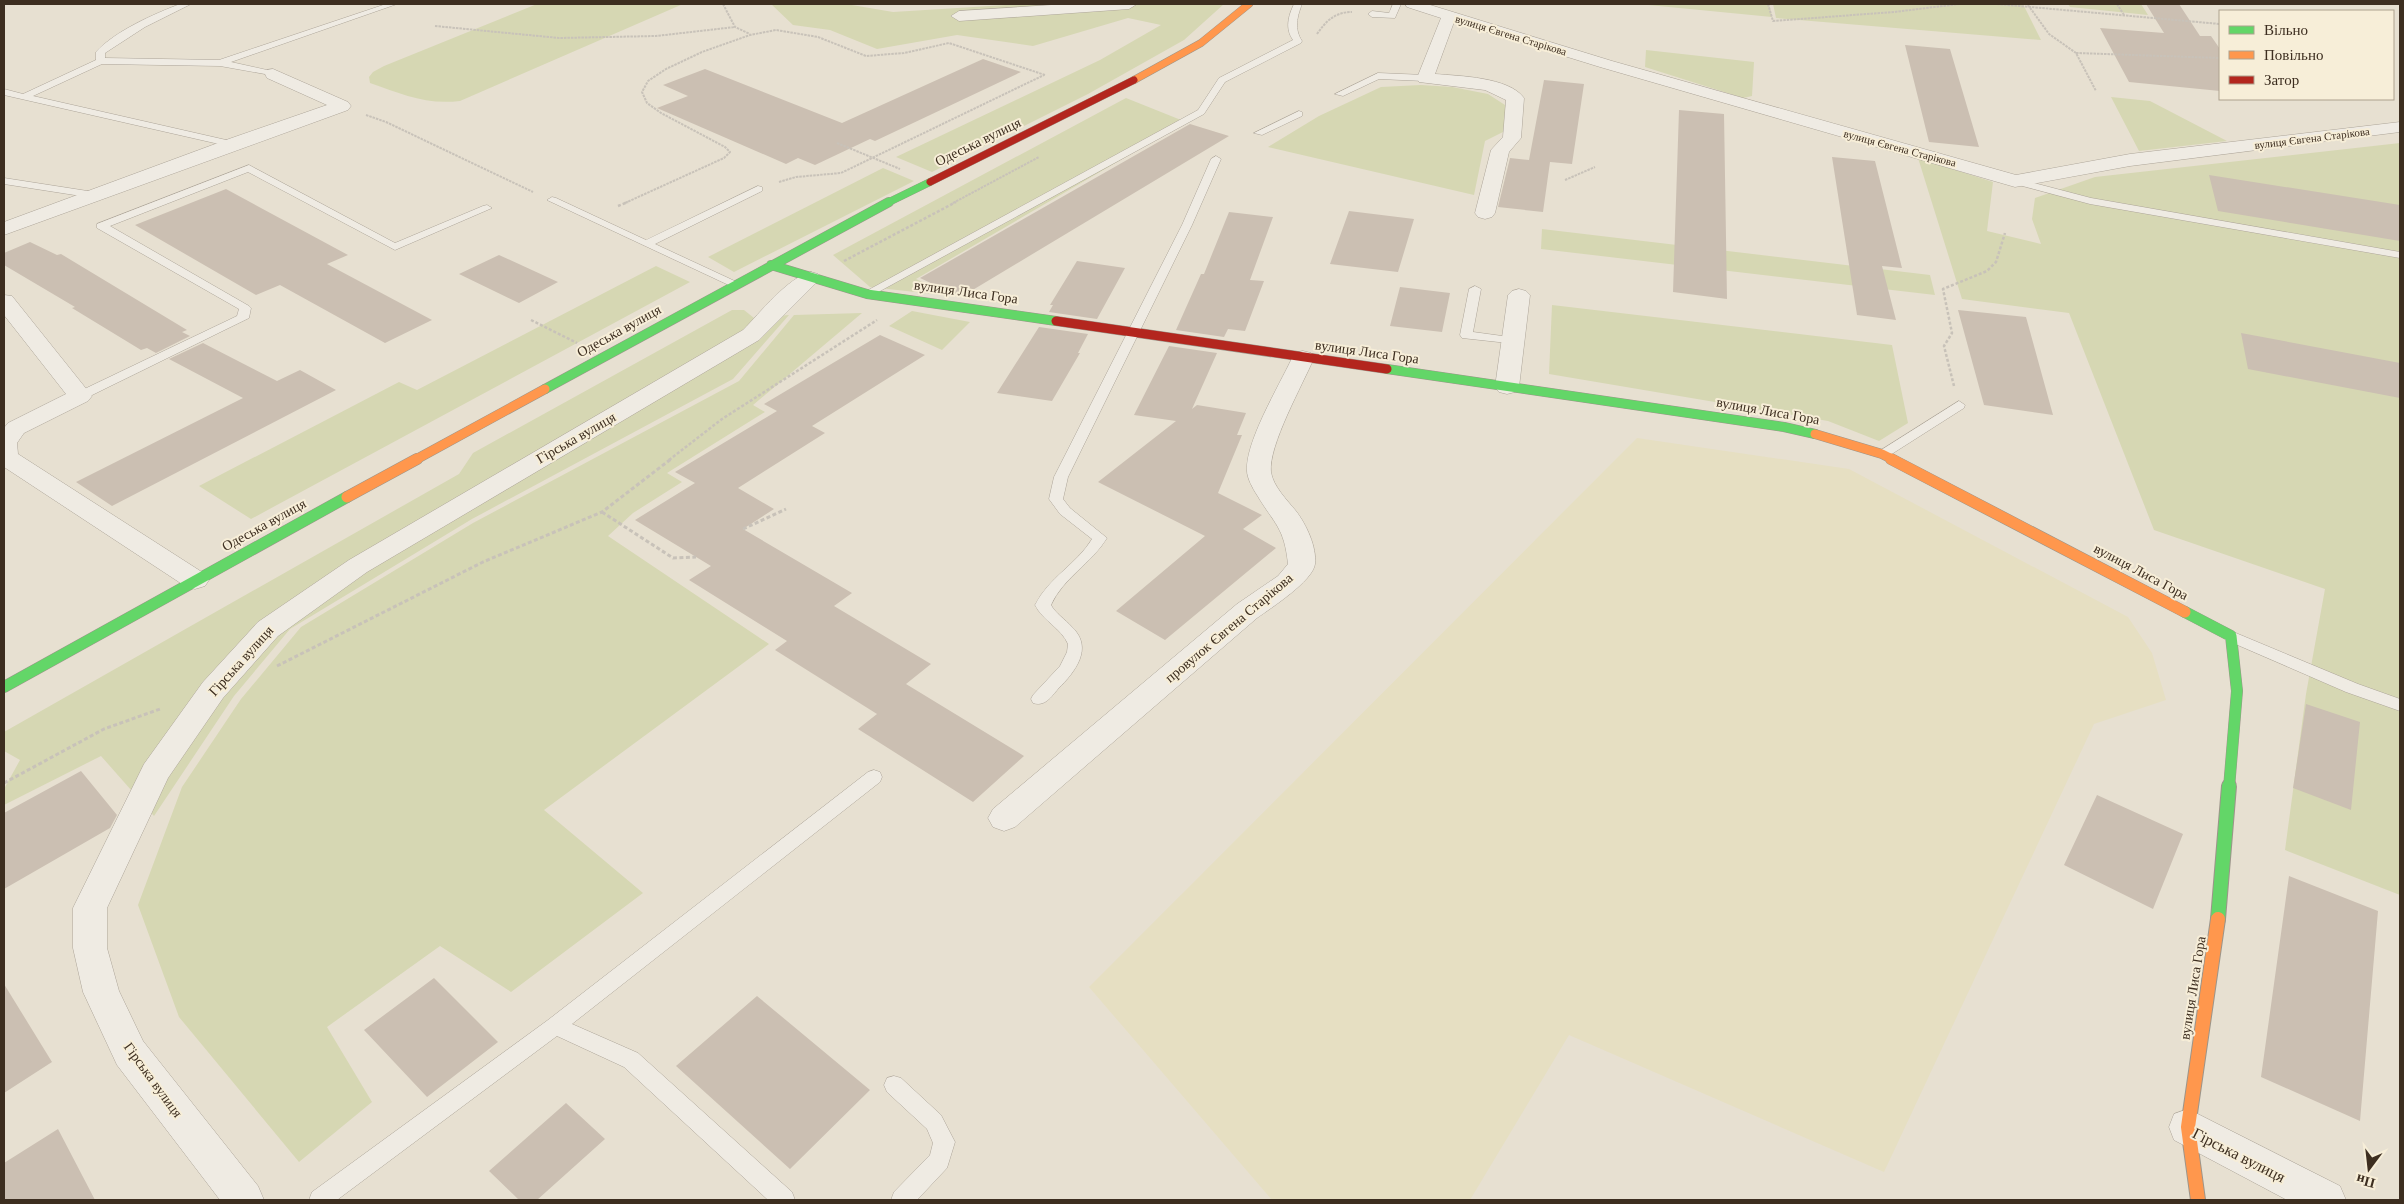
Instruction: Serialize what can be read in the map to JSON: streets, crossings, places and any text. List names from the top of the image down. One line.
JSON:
{"streets":{"street":["вулиця Євгена Старікова","Одеська вулиця","вулиця Лиса Гора","Гірська вулиця","провулок Євгена Старікова"]},"crossings":[["Одеська вулиця","вулиця Лиса Гора"],["вулиця Лиса Гора","Гірська вулиця"],["вулиця Лиса Гора","провулок Євгена Старікова"]],"legend":["Вільно","Повільно","Затор"],"north":"bottom"}
